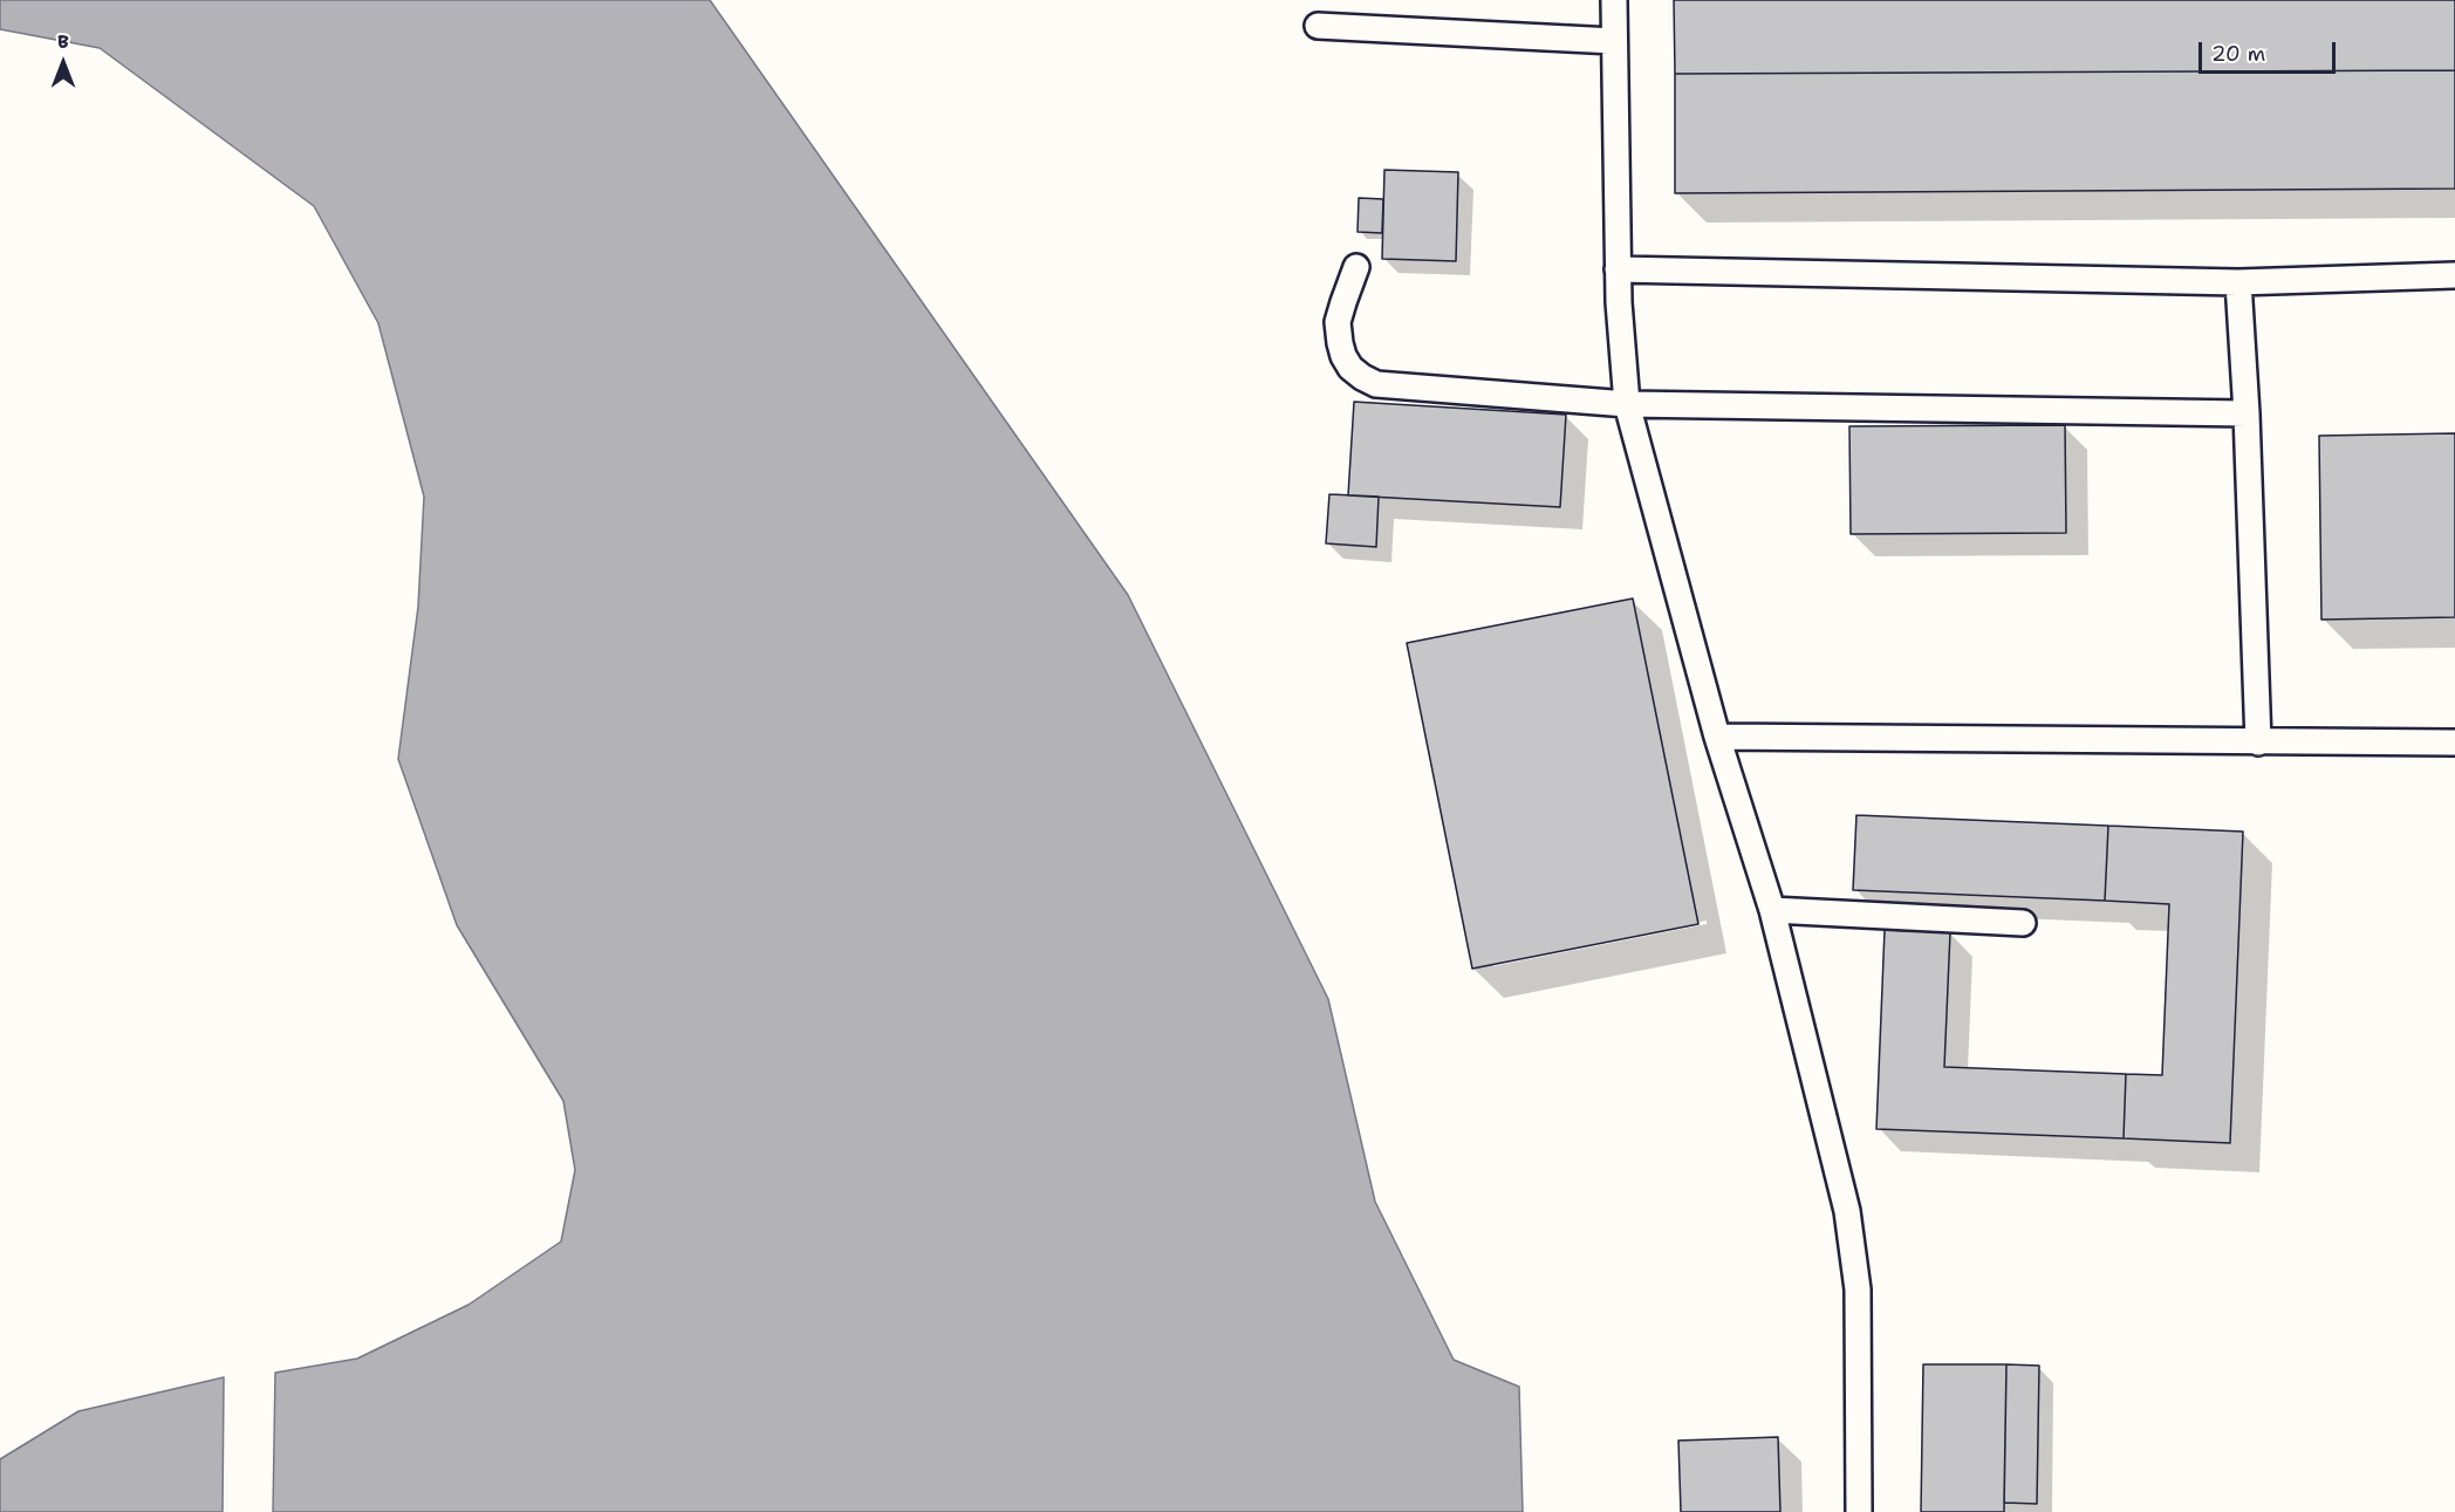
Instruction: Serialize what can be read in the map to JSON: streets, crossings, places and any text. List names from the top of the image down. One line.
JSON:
{"scale_bar":"20 m","north":"top"}
